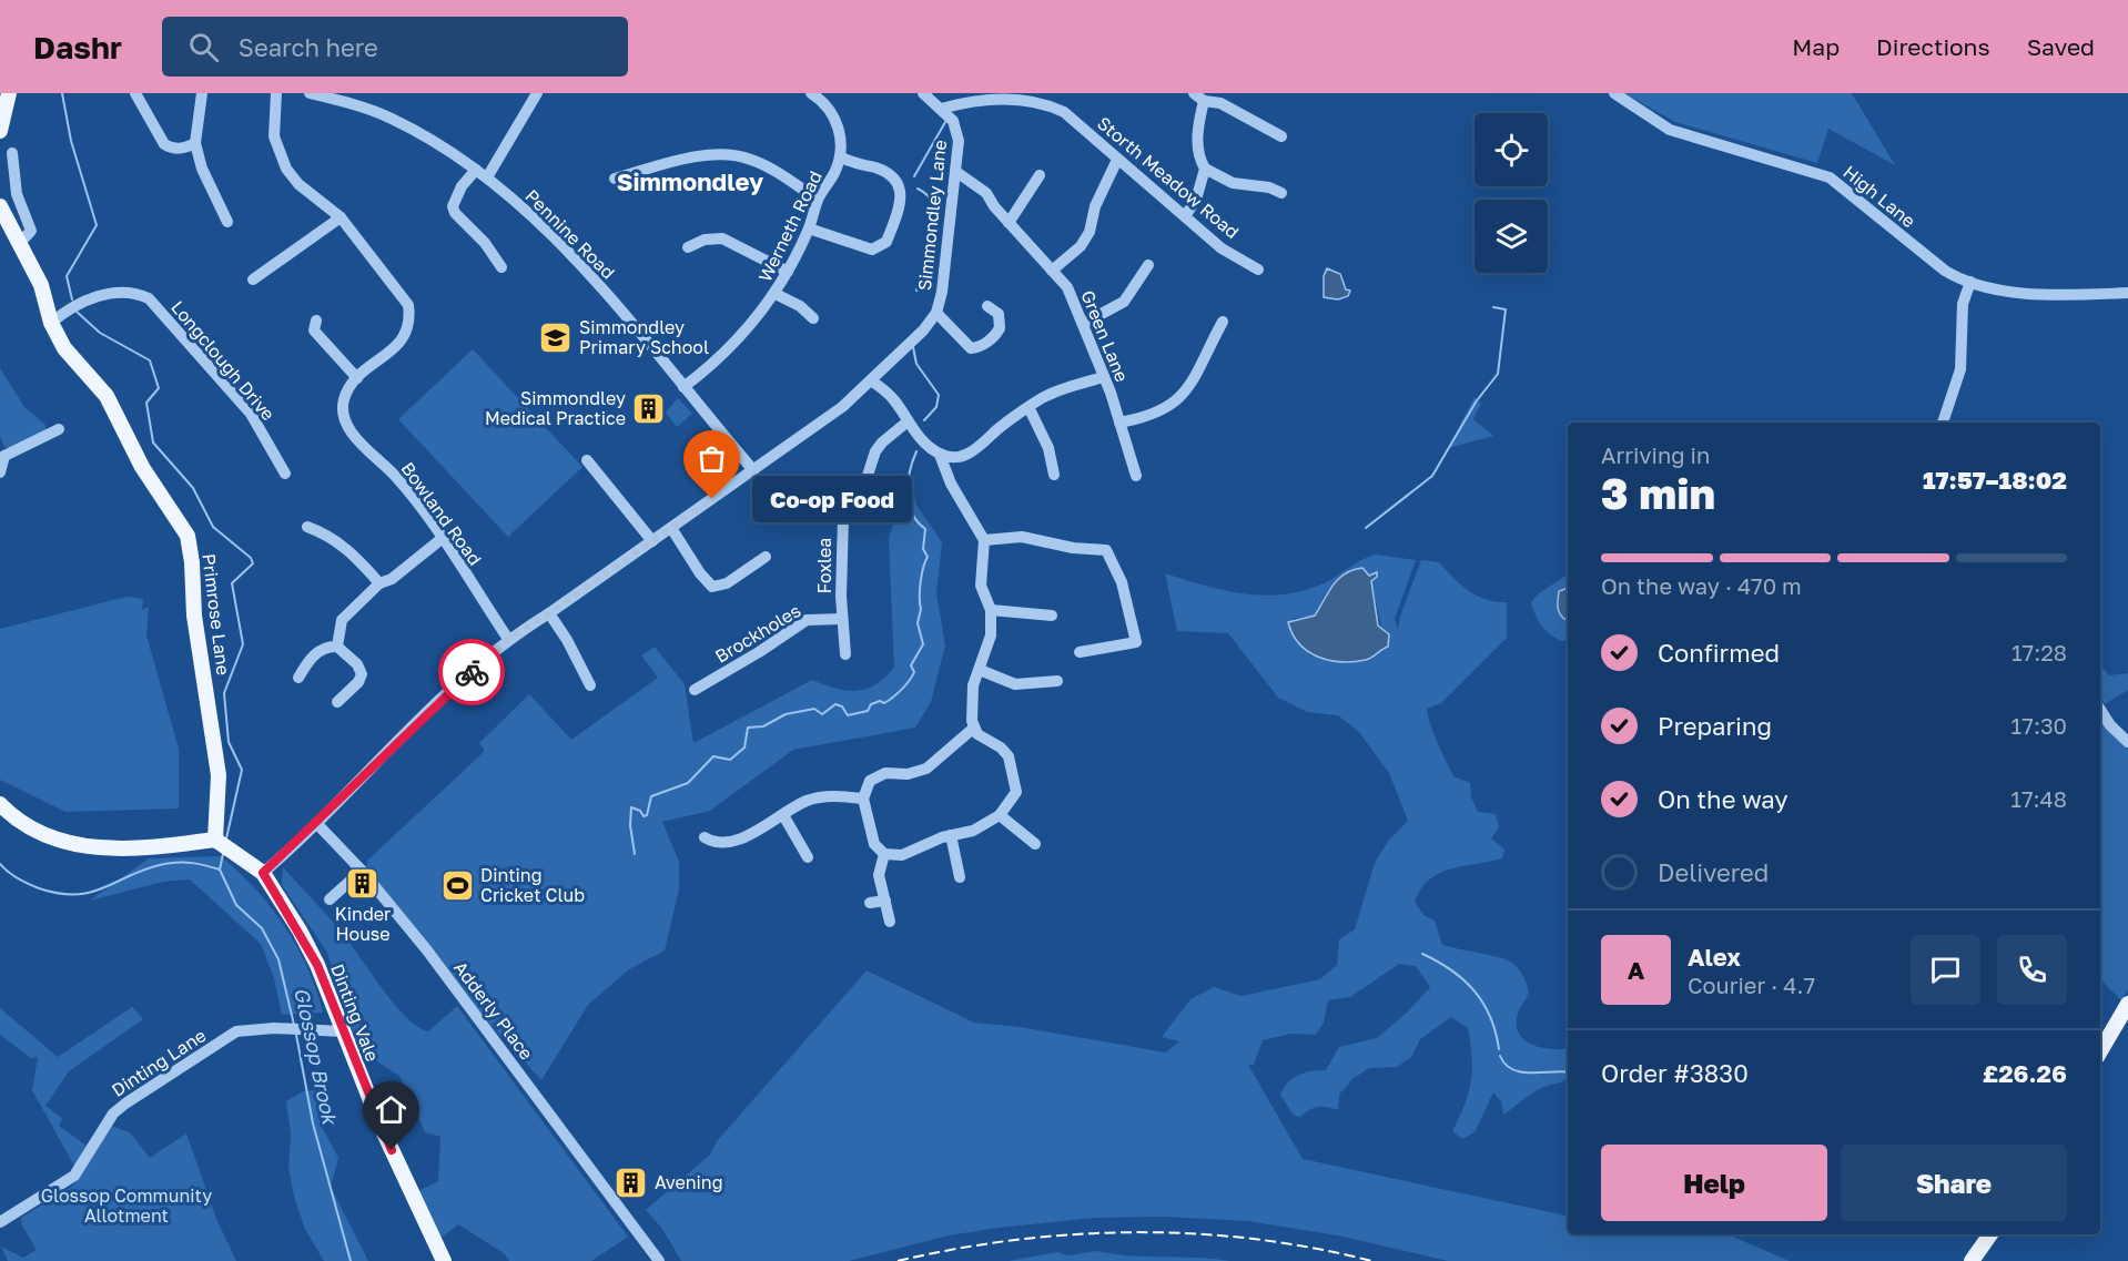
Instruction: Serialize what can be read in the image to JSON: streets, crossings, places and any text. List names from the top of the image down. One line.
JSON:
{"streets":{"main road":["Primrose Lane","Dinting Vale"],"street":["Storth Meadow Road","High Lane","Simmondley Lane","Werneth Road","Pennine Road","Green Lane","Longclough Drive","Bowland Road","Foxlea","Brockholes","Adderly Place","Dinting Lane"]},"crossings":[["Storth Meadow Road","Simmondley Lane"],["Simmondley Lane","Pennine Road"],["Simmondley Lane","Green Lane"],["Simmondley Lane","Bowland Road"],["Simmondley Lane","Adderly Place"],["Simmondley Lane","Dinting Vale"],["Werneth Road","Pennine Road"],["Longclough Drive","Primrose Lane"],["Foxlea","Brockholes"],["Primrose Lane","Dinting Vale"],["Dinting Vale","Dinting Lane"]],"districts":["Simmondley"],"water":["Glossop Brook"],"parks":["Glossop Community Allotment"],"places":{"school or university":["Simmondley Primary School"],"building":["Simmondley Medical Practice","Kinder House","Avening"],"other":["Co-op Food"],"sports":["Dinting Cricket Club"]},"page":{"header":"Dashr","search":"Search here","nav":["Map","Directions","Saved"],"heading":["3 min","Arriving in","17:57–18:02"],"panel":["Alex","Courier · 4.7","Order #3830","£26.26"],"bubble":"Co-op Food","bar":"On the way · 470 m","list":[["Confirmed","17:28"],["Preparing","17:30"],["On the way","17:48"],"Delivered"],"round":"A","buttons":["Help","Share"]}}
